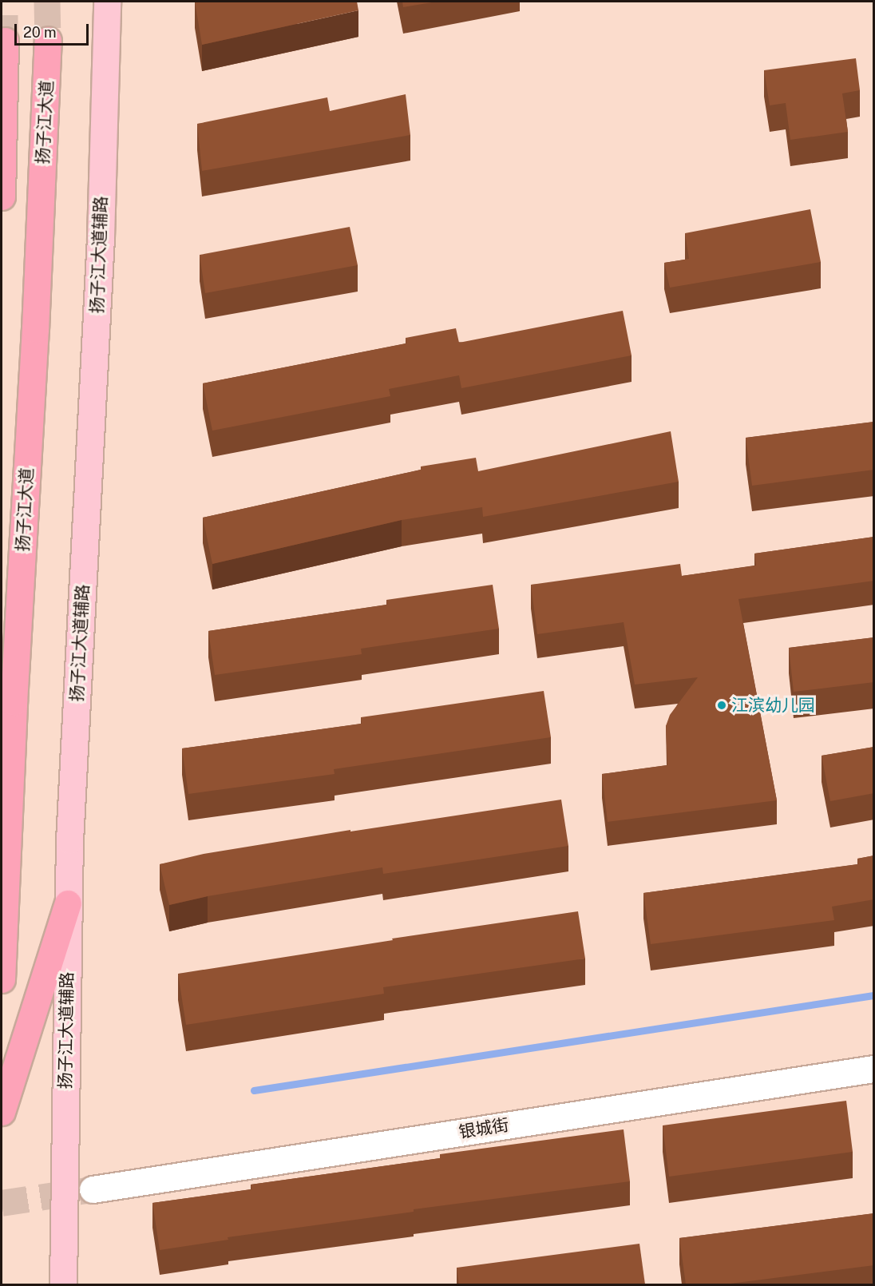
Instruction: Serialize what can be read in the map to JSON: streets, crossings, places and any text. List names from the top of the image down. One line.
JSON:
{"streets":{"highway":["扬子江大道"],"main road":["扬子江大道辅路"],"street":["银城街"]},"places":["江滨幼儿园"],"scale_bar":"20 m"}
